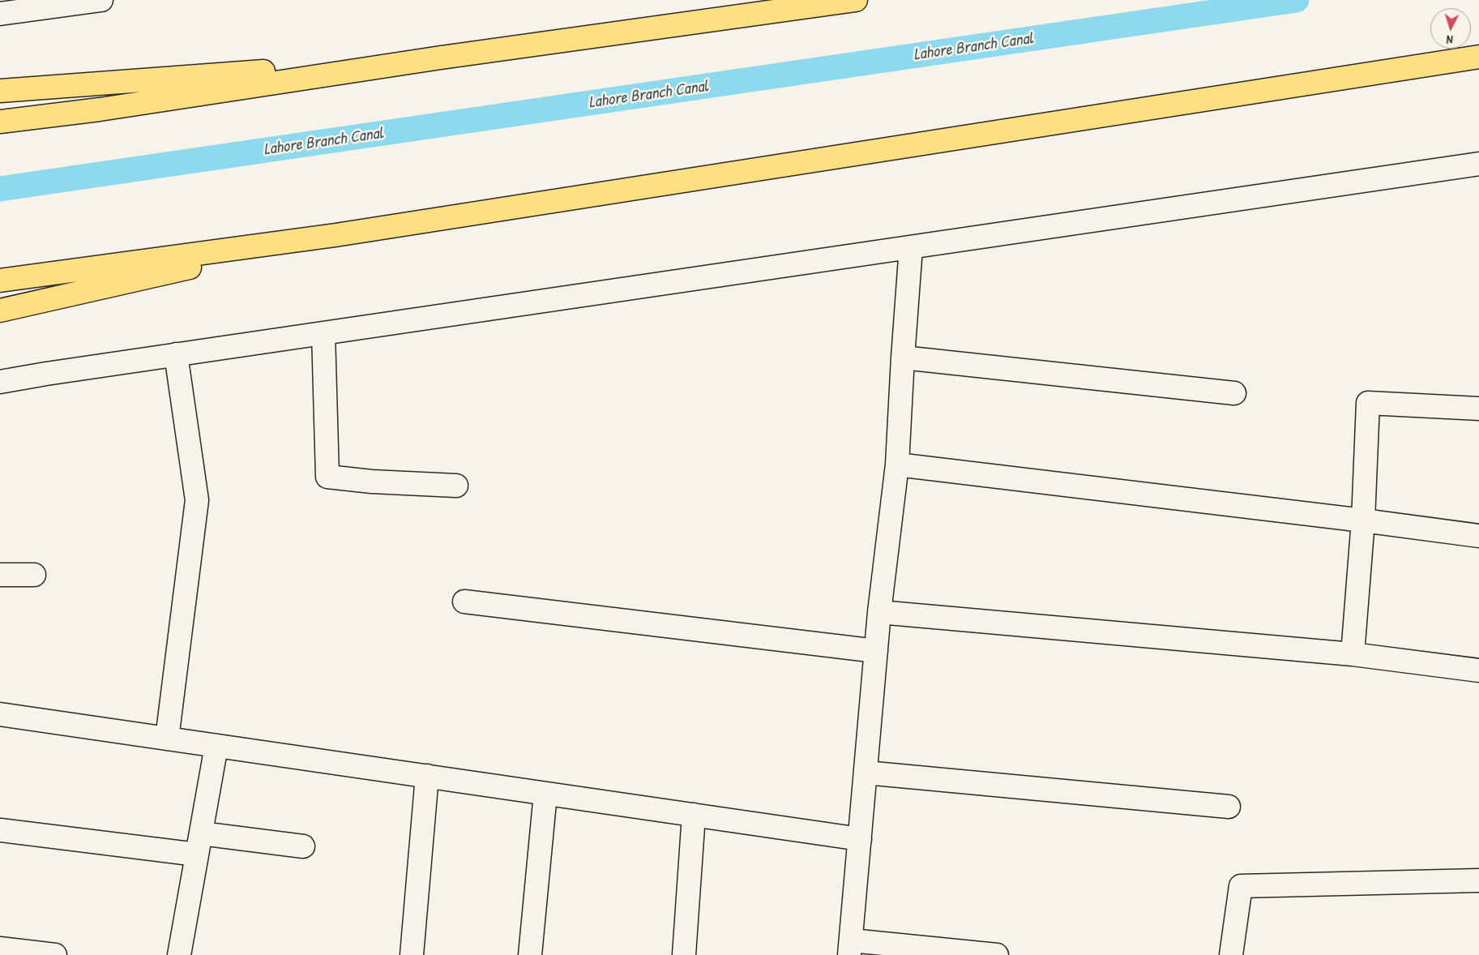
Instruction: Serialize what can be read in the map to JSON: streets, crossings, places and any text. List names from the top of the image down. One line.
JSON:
{"water":["Lahore Branch Canal"],"north":"bottom"}
